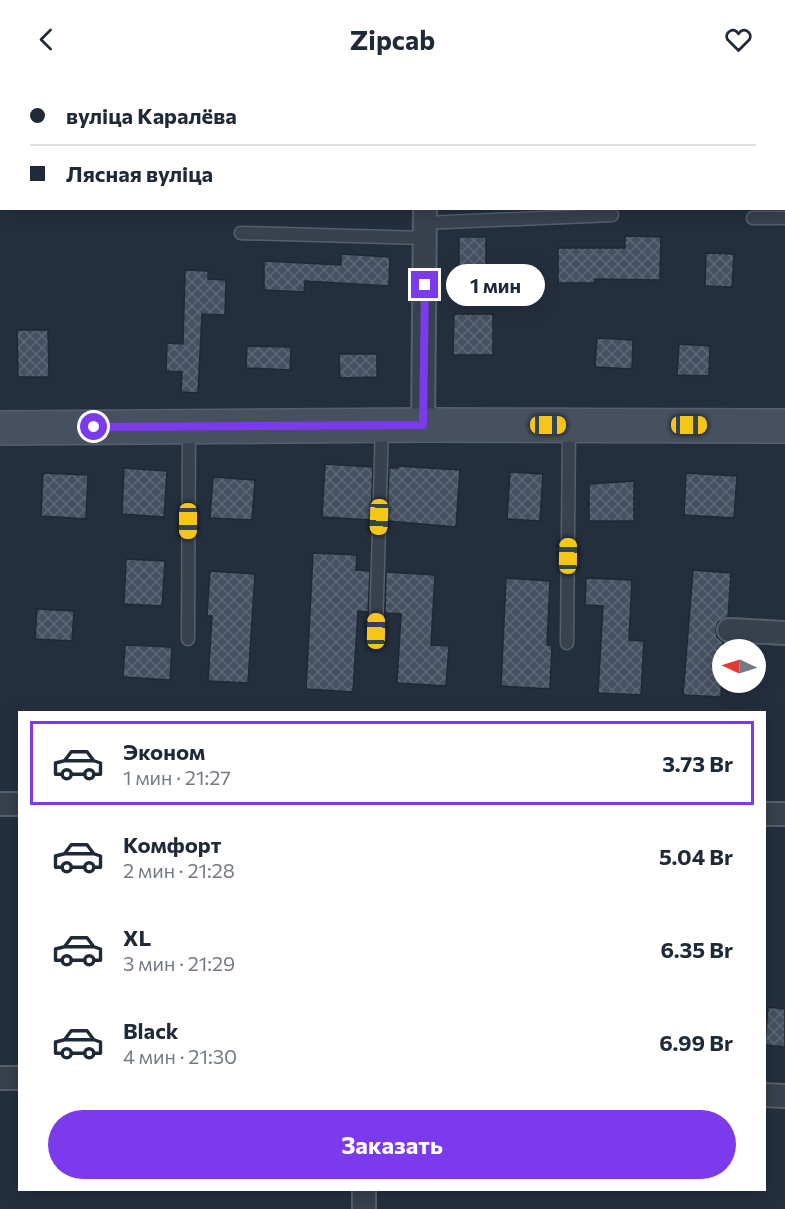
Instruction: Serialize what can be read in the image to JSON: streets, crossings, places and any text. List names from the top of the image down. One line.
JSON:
{"north":"left","page":{"header":"Zipcab","banner":["вуліца Каралёва","Лясная вуліца"],"bubble":"1 мин","list":[{"name":"Эконом","note":"1 мин · 21:27","value":"3.73 Br"},{"name":"Комфорт","note":"2 мин · 21:28","value":"5.04 Br"},{"name":"XL","note":"3 мин · 21:29","value":"6.35 Br"},{"name":"Black","note":"4 мин · 21:30","value":"6.99 Br"}],"buttons":"Заказать"}}
